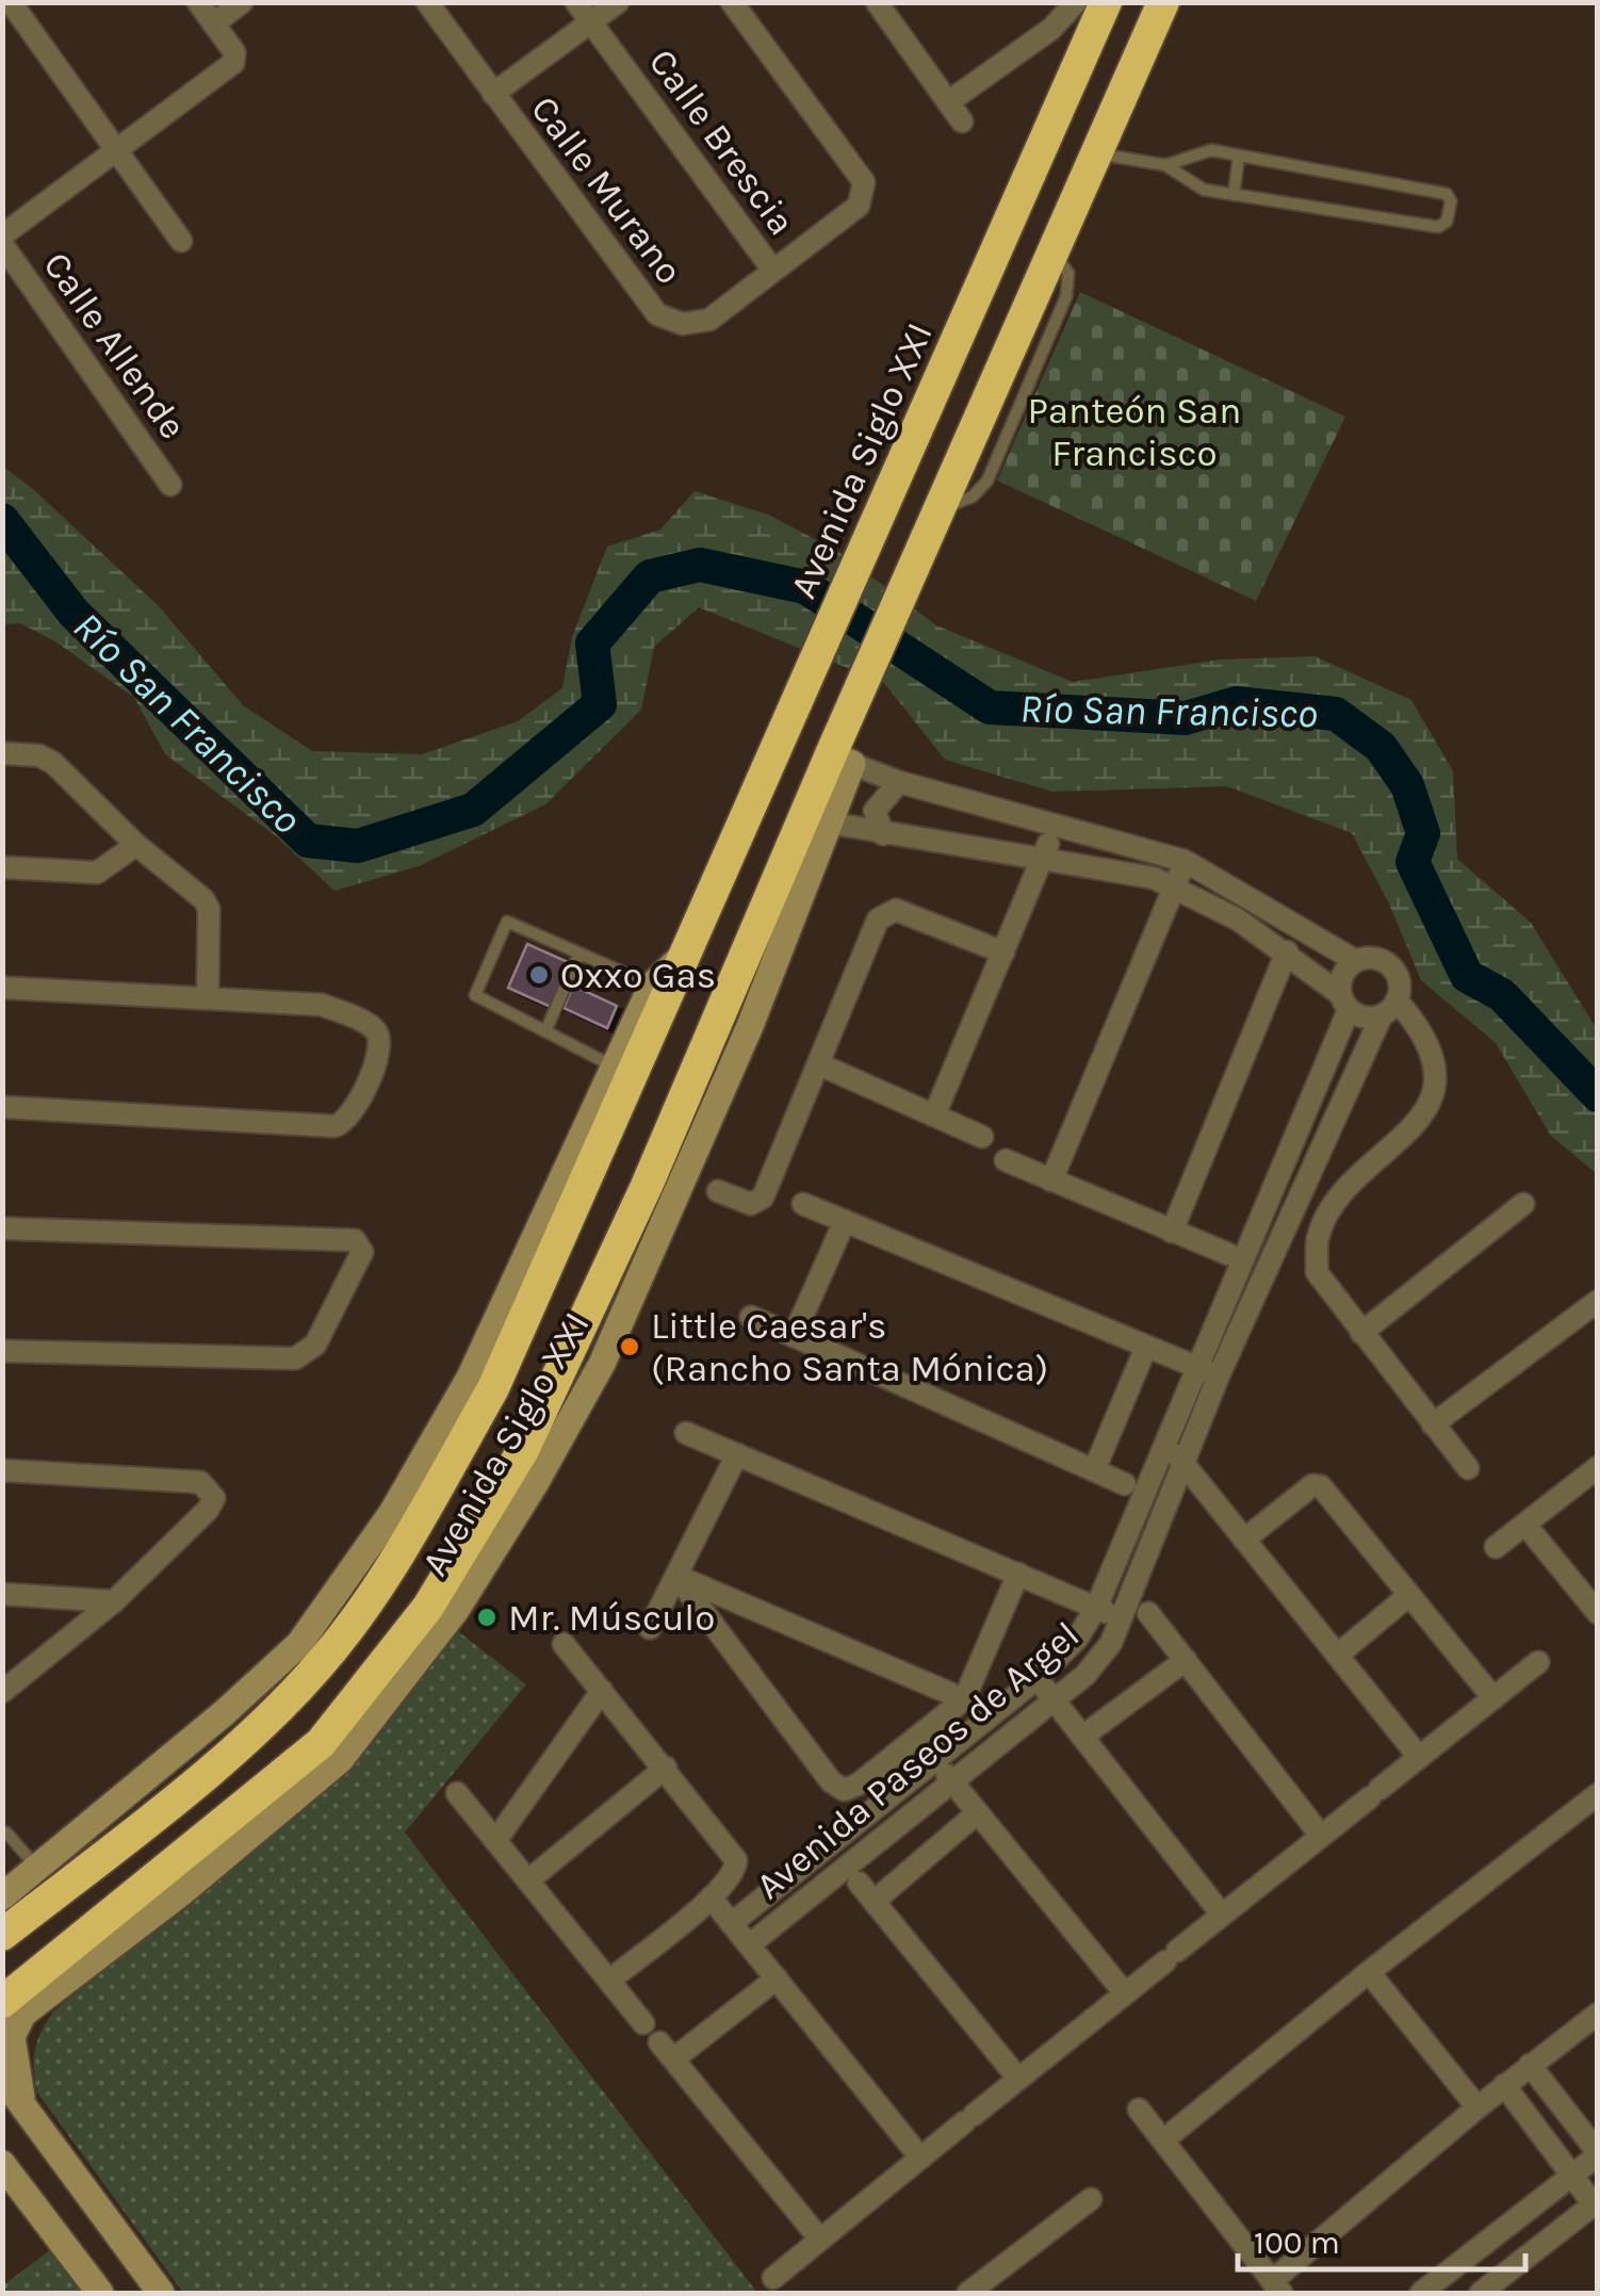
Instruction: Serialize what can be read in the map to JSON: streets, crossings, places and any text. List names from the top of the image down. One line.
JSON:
{"streets":{"highway":["Avenida Siglo XXI"],"street":["Calle Brescia","Calle Murano","Calle Allende","Avenida Paseos de Argel"]},"crossings":[["Calle Brescia","Calle Murano"]],"water":["Río San Francisco"],"parks":["Panteón San Francisco"],"places":["Oxxo Gas","Little Caesar's (Rancho Santa Mónica)","Mr. Músculo"],"scale_bar":"100 m"}
